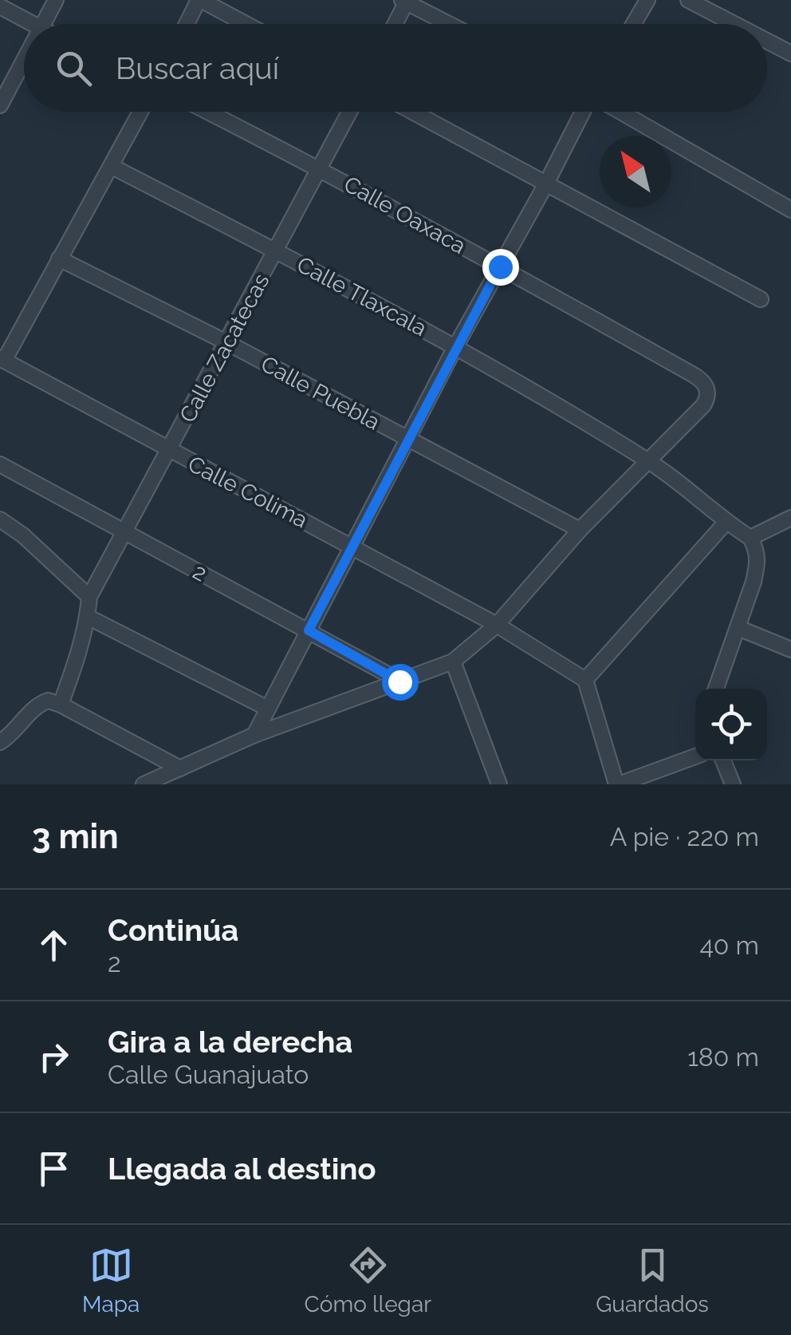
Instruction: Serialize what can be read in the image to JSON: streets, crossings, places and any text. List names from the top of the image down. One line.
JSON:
{"streets":{"street":["Calle Oaxaca","Calle Tlaxcala","Calle Zacatecas","Calle Puebla","Calle Colima","2"]},"crossings":[["Calle Oaxaca","Calle Tlaxcala"],["Calle Oaxaca","Calle Zacatecas"],["Calle Tlaxcala","Calle Zacatecas"],["Calle Zacatecas","Calle Puebla"],["Calle Zacatecas","Calle Colima"],["Calle Zacatecas","2"]],"north":"top left","page":{"search":"Buscar aquí","heading":["3 min","A pie · 220 m"],"list":[["Continúa","2","40 m"],["Gira a la derecha","Calle Guanajuato","180 m"],"Llegada al destino"],"nav":["Mapa","Cómo llegar","Guardados"]}}
